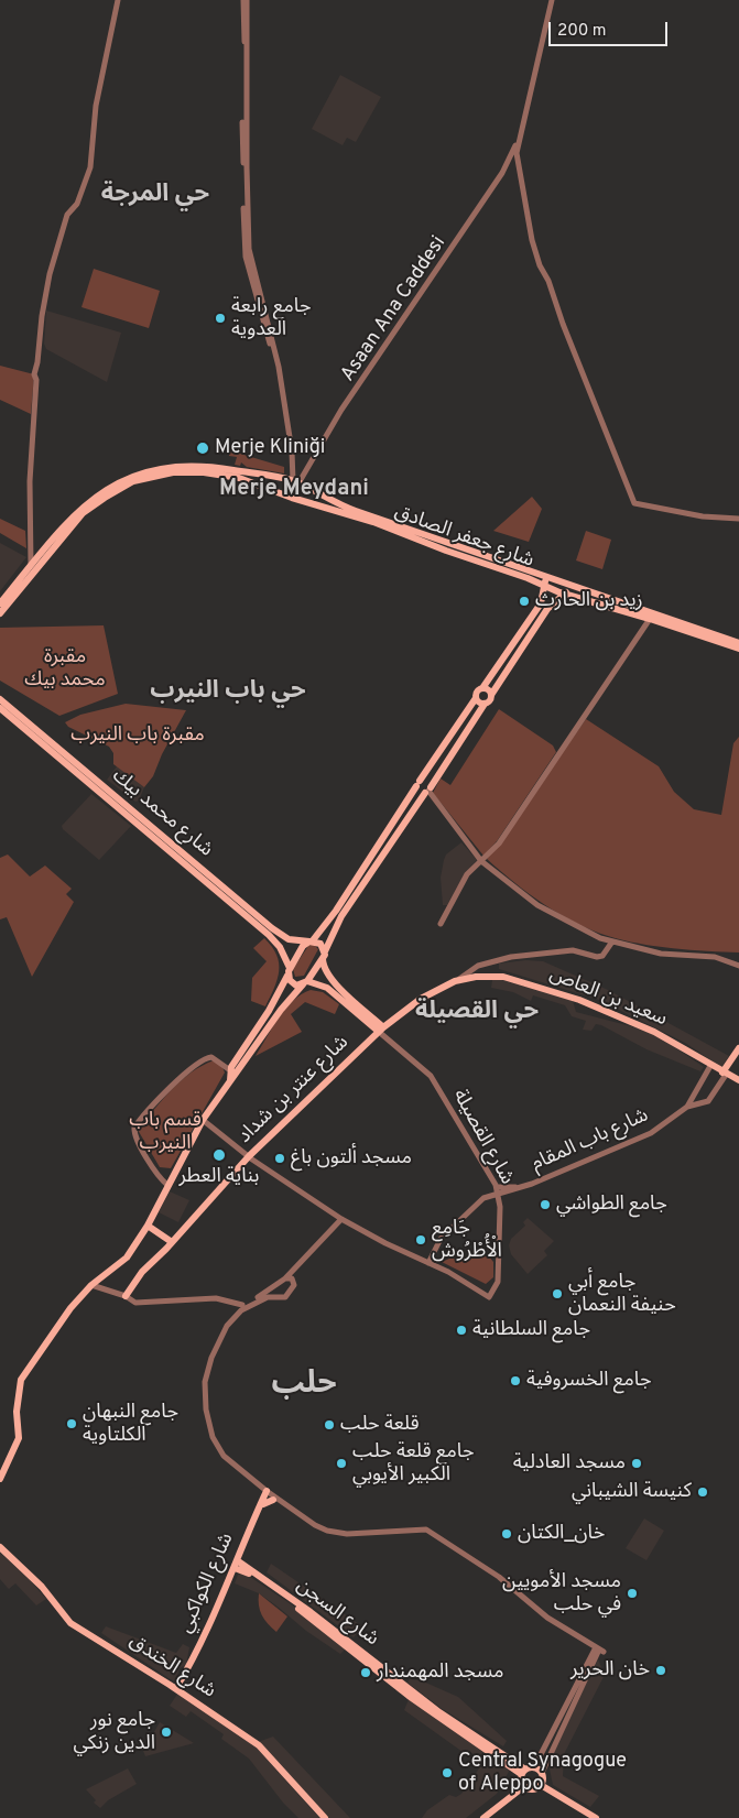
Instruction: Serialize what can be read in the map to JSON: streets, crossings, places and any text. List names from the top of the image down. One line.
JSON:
{"streets":{"main road":["شارع جعفر الصادق","شارع محمد بيك","سعيد بن العاص","شارع عنتر بن شداد","شارع الكواكبي","شارع السجن","شارع الخندق"],"street":["Asaan Ana Caddesi","شارع القصيلة","شارع باب المقام"]},"crossings":[["Asaan Ana Caddesi","شارع جعفر الصادق"],["سعيد بن العاص","شارع عنتر بن شداد"],["سعيد بن العاص","شارع باب المقام"],["شارع عنتر بن شداد","شارع القصيلة"],["شارع القصيلة","شارع باب المقام"],["شارع الكواكبي","شارع السجن"],["شارع الكواكبي","شارع الخندق"]],"districts":["حي المرجة","Merje Meydani","حي باب النيرب","حي القصيلة","حلب"],"parks":["مقبرة محمد بيك","مقبرة باب النيرب","قسم باب النيرب"],"places":["جامع رابعة العدوية","Merje Kliniği","زيد بن الحارث","بناية العطر","مسجد ألتون باغ","جامع الطواشي","جَامِع الْأُطْرُوش","جامع أبي حنيفة النعمان","جامع السلطانية","جامع الخسروفية","جامع النبهان الكلتاوية","قلعة حلب","جامع قلعة حلب الكبير الأيوبي","مسجد العادلية","كنيسة الشيباني","خان_الكتان","مسجد الأمويين في حلب","خان الحرير","مسجد المهمندار","جامع نور الدين زنكي","Central Synagogue of Aleppo"],"scale_bar":"200 m"}
